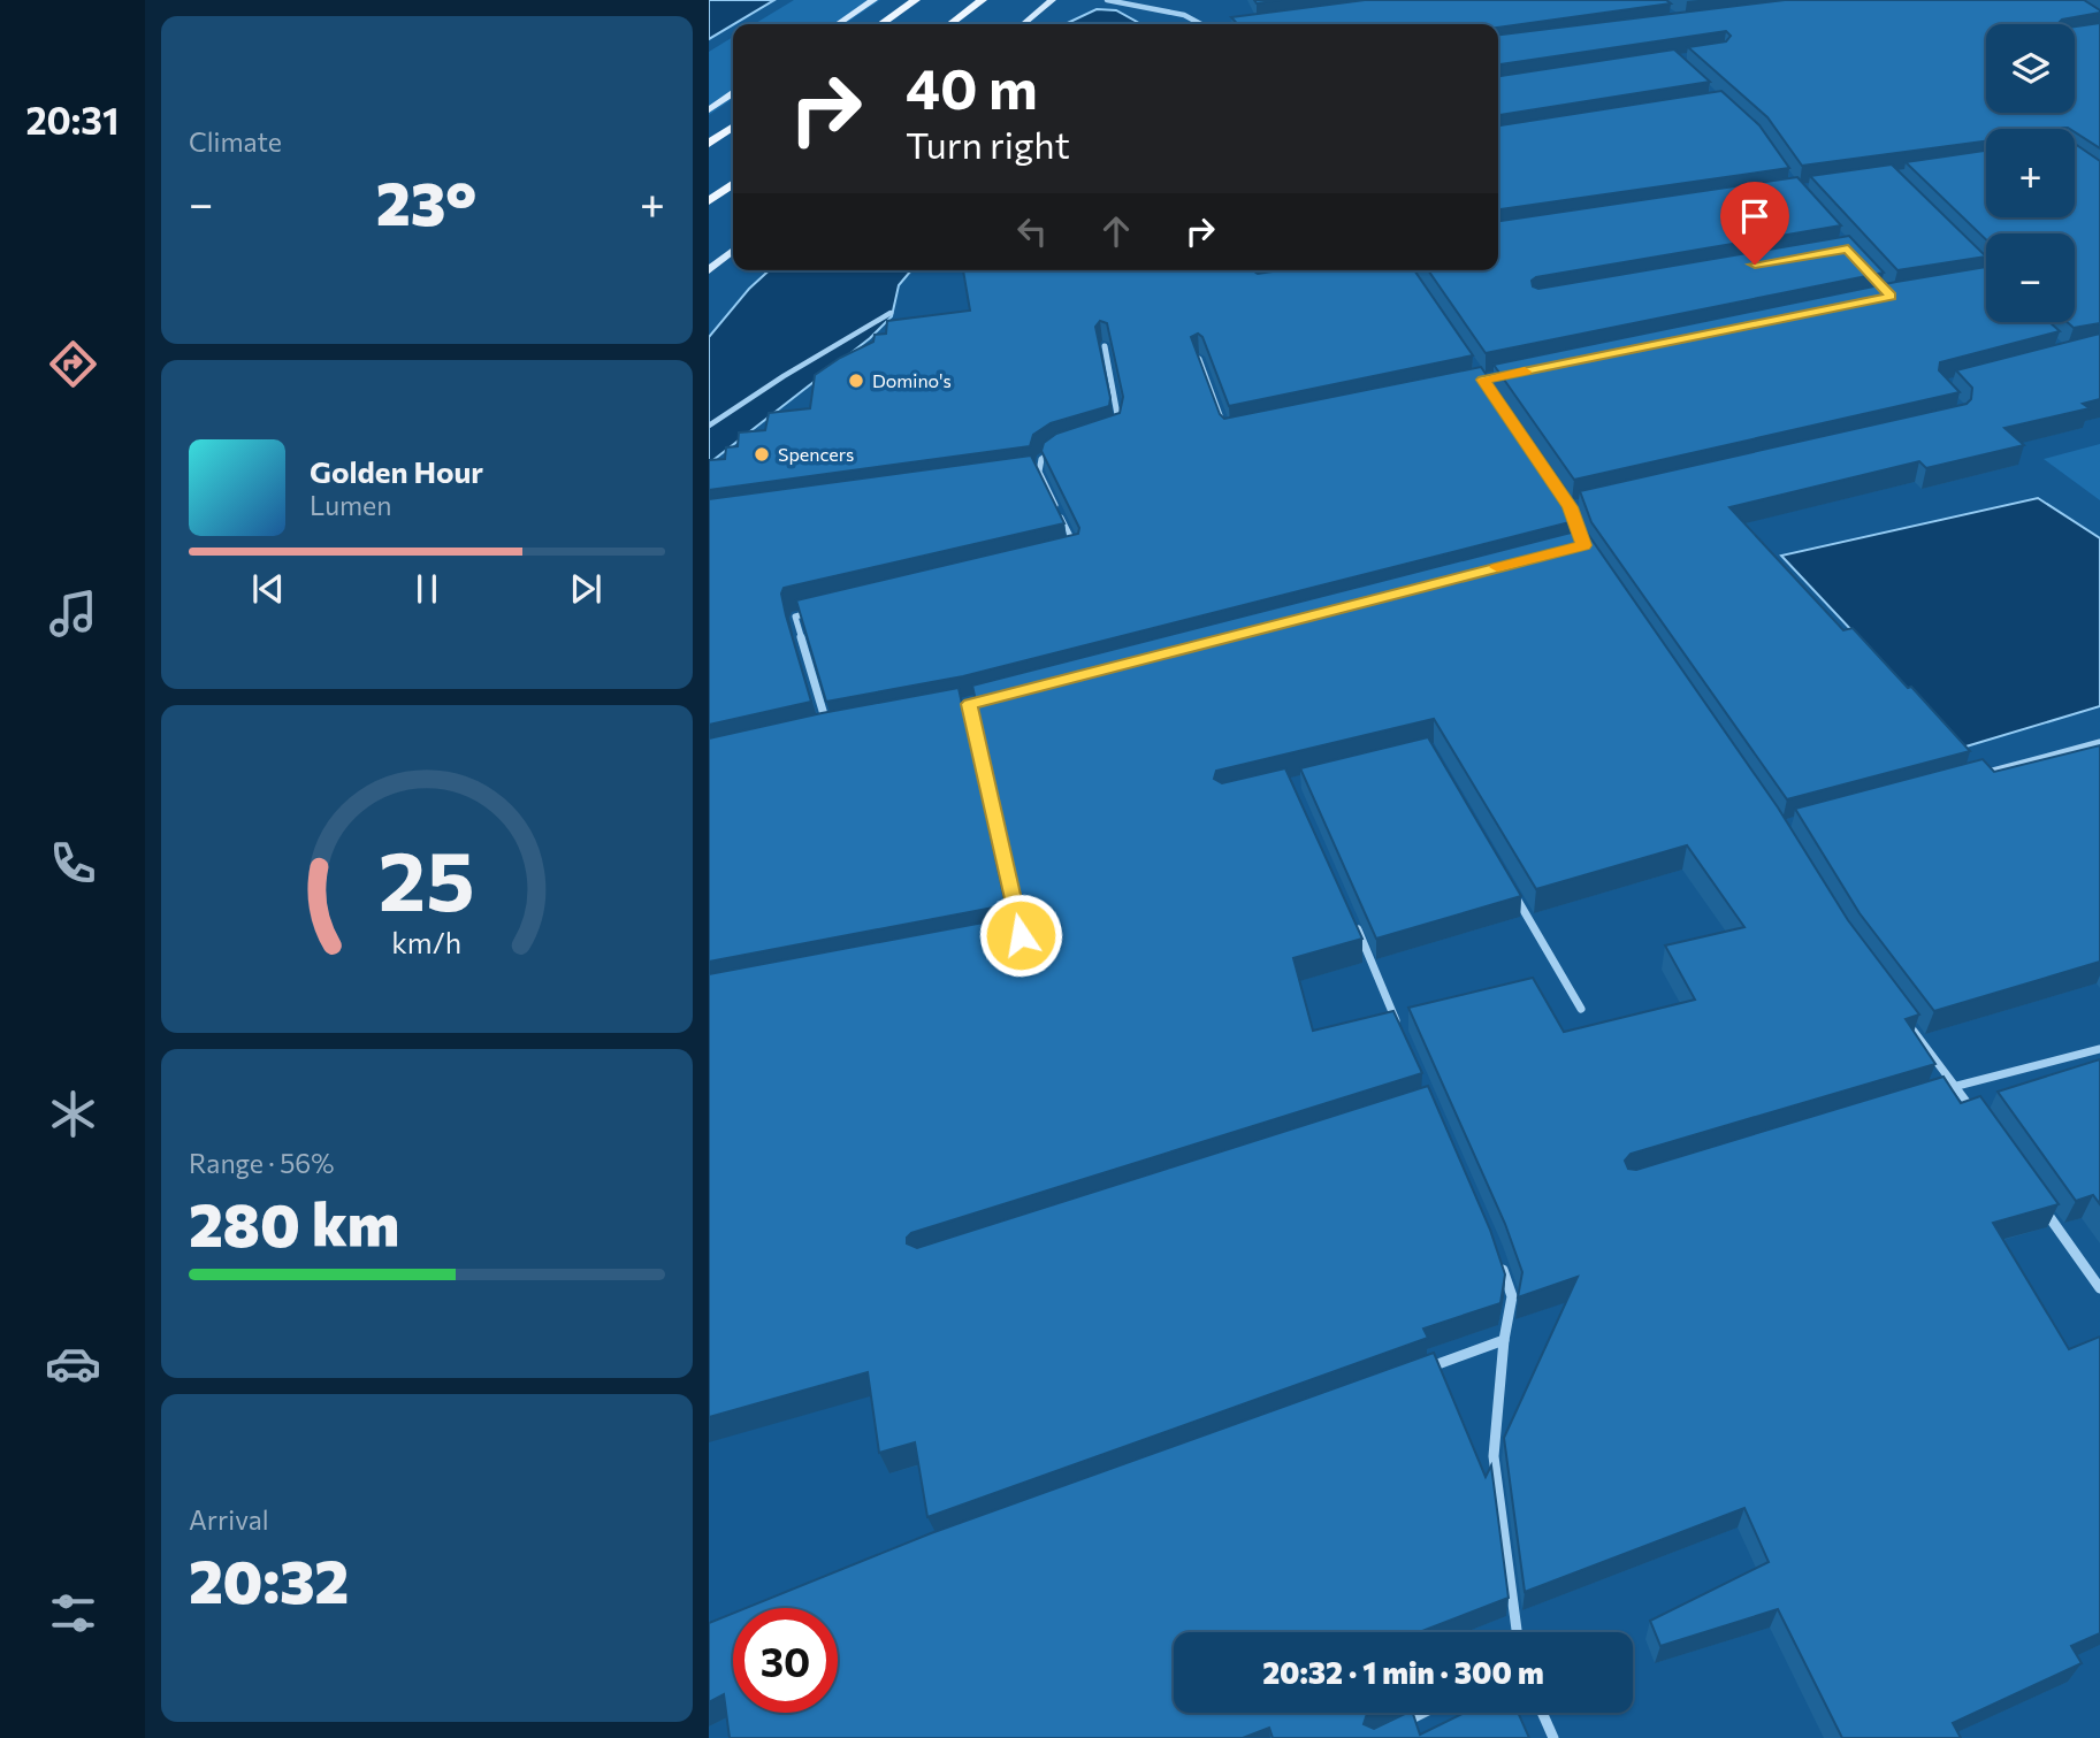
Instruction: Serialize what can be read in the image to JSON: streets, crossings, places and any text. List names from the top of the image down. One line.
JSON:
{"places":["Domino's","Spencers"],"page":{"tabs":"20:31","tile":["Climate",["Range · 56%","280 km"],["Arrival","20:32"]],"map_buttons":["+","−"],"turn":["40 m","Turn right"],"heat":["−","23°","+"],"song":["Golden Hour","Lumen"],"limit":"30","trip":"20:32 · 1 min · 300 m","gauge":["25","km/h"]}}
